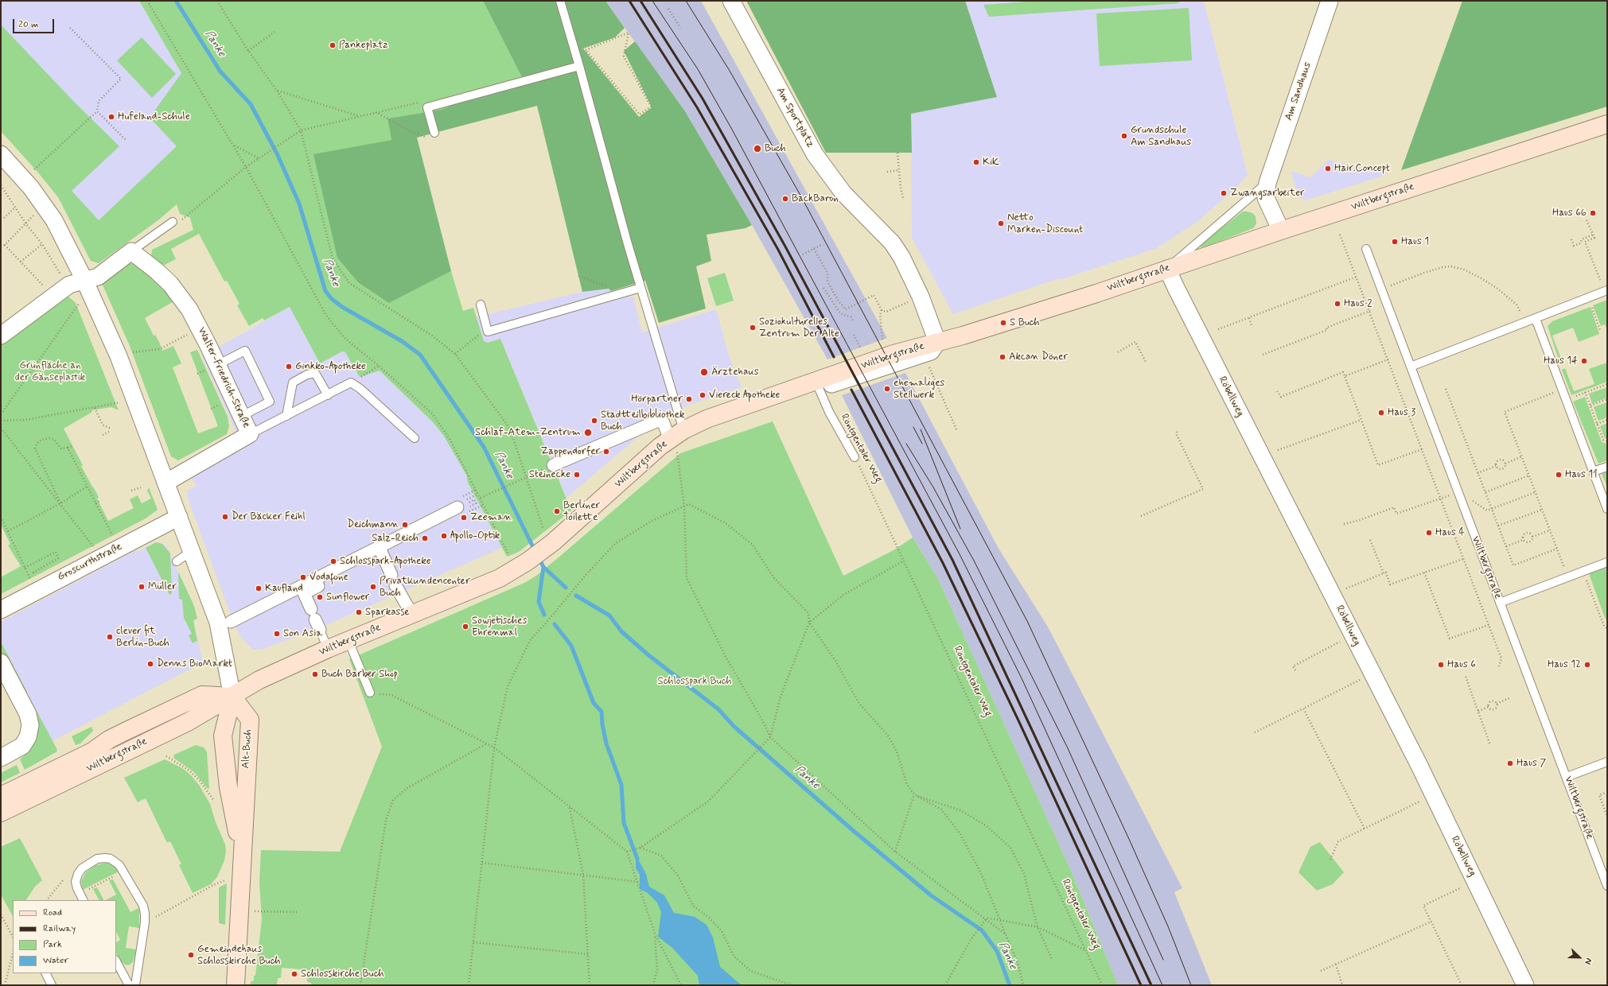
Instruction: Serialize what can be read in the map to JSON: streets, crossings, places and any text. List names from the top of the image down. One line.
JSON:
{"streets":{"main road":["Wiltbergstraße","Alt-Buch"],"street":["Am Sandhaus","Am Sportplatz","Walter-Friedrich-Straße","Röbellweg","Groscurthstraße"],"lane":["Röntgentaler Weg"]},"crossings":[["Am Sandhaus","Wiltbergstraße"],["Am Sportplatz","Wiltbergstraße"],["Wiltbergstraße","Röbellweg"],["Wiltbergstraße","Alt-Buch"]],"water":["Panke"],"parks":["Grünfläche an der Gänseplastik","Schlosspark Buch"],"places":["Pankeplatz","Hufeland-Schule","Grundschule Am Sandhaus","Buch","KiK","Hair.Concept","Zwangsarbeiter","BackBaron","Haus 66","Netto Marken-Discount","Haus 1","Haus 2","S Buch","Soziokulturelles Zentrum Der Alte","Akcan Döner","Haus 14","Ginkko-Apotheke","Ärztehaus","ehemaliges Stellwerk","Viereck Apotheke","Hörpartner","Haus 3","Stadtteilbibliothek Buch","Schlaf-Atem-Zentrum","Zappendorfer","Steinecke","Haus 11","Berliner Toilette","Der Bäcker Feihl","Zeeman","Deichmann","Haus 4","Apollo-Optik","Salz-Reich","Schlosspark-Apotheke","Vodafone","Müller","Privatkundencenter Buch","Kaufland","Sunflower","Sparkasse","Sowjetisches Ehrenmal","Son Asia","clever fit Berlin-Buch","Denns BioMarkt","Haus 6","Haus 12","Buch Barber Shop","Haus 7","Gemeindehaus Schlosskirche Buch","Schlosskirche Buch"],"legend":["Road","Railway","Park","Water"],"scale_bar":"20 m","north":"bottom right"}
